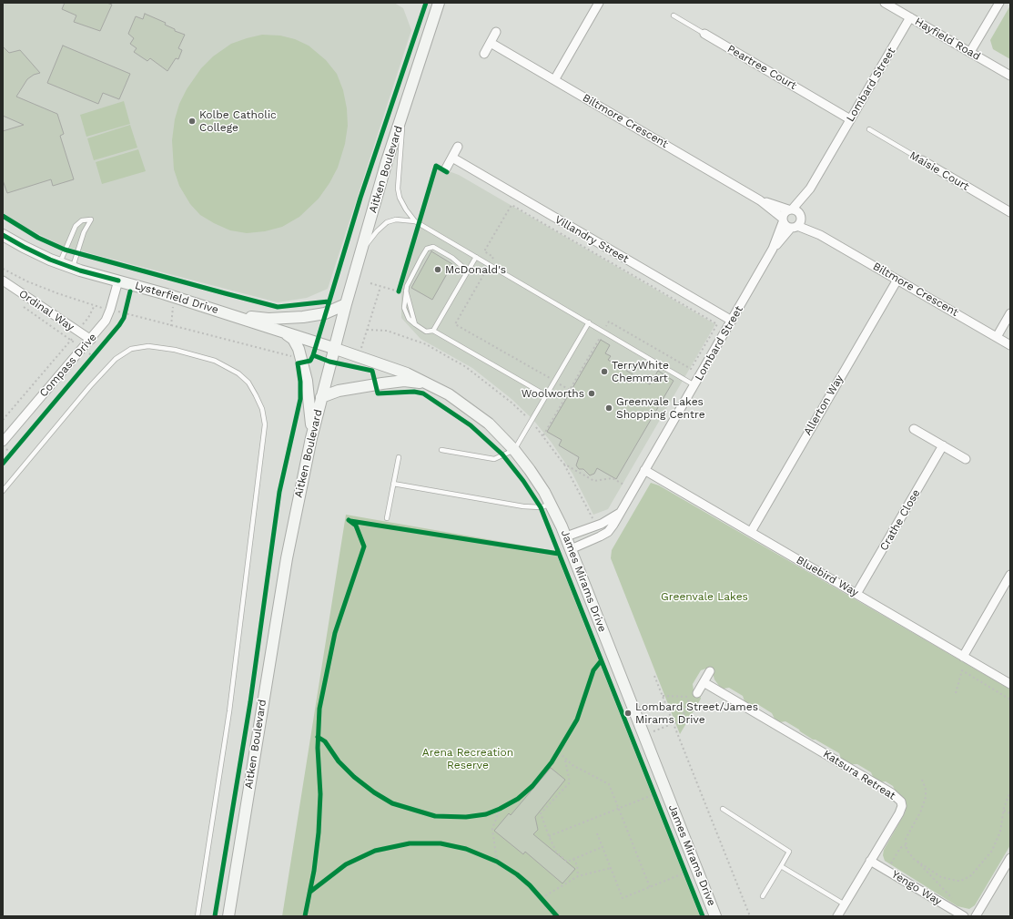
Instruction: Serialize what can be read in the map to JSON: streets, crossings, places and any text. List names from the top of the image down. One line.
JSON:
{"streets":{"street":["Hayfield Road","Peartree Court","Lombard Street","Biltmore Crescent","Aitken Boulevard","Maisie Court","Villandry Street","Lysterfield Drive","Ordinal Way","Compass Drive","Allerton Way","Crathe Close","Bluebird Way","James Mirams Drive","Katsura Retreat","Yengo Way"]},"crossings":[["Hayfield Road","Lombard Street"],["Peartree Court","Lombard Street"],["Lombard Street","Biltmore Crescent"],["Lombard Street","Villandry Street"],["Lombard Street","Bluebird Way"],["Lombard Street","James Mirams Drive"],["Biltmore Crescent","Allerton Way"],["Aitken Boulevard","Lysterfield Drive"],["Aitken Boulevard","James Mirams Drive"],["Lysterfield Drive","Compass Drive"],["Lysterfield Drive","James Mirams Drive"],["Ordinal Way","Compass Drive"],["Allerton Way","Bluebird Way"],["Crathe Close","Bluebird Way"],["Katsura Retreat","Yengo Way"]],"parks":["Greenvale Lakes","Arena Recreation Reserve"],"places":["Kolbe Catholic College","McDonald's","TerryWhite Chemmart","Woolworths","Greenvale Lakes Shopping Centre","Lombard Street/James Mirams Drive"]}
